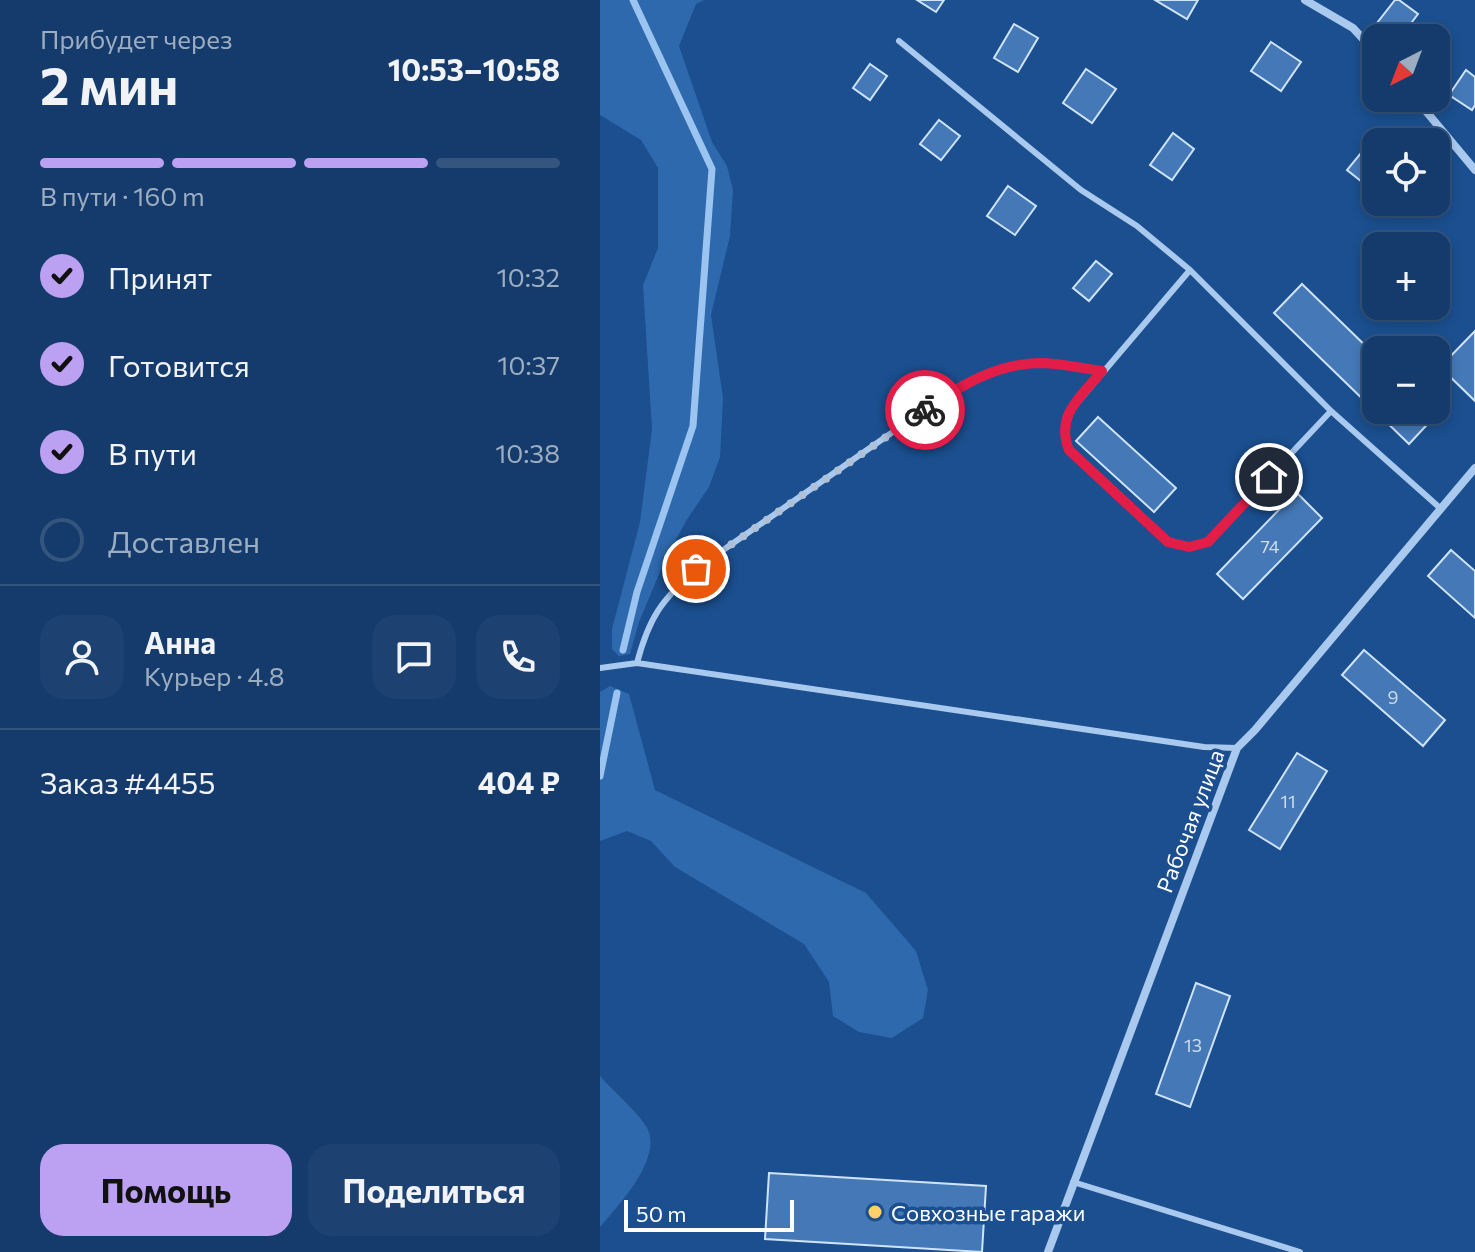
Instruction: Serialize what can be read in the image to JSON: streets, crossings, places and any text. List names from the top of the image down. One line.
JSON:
{"streets":{"street":["Рабочая улица"]},"places":["Совхозные гаражи"],"house_numbers":["74","9","11","13"],"scale_bar":"50 m","north":"bottom left","page":{"heading":["2 мин","Прибудет через","10:53–10:58"],"panel":["Анна","Курьер · 4.8","Заказ #4455","404 ₽"],"map_buttons":["+","−"],"bar":"В пути · 160 m","list":[["Принят","10:32"],["Готовится","10:37"],["В пути","10:38"],"Доставлен"],"buttons":["Помощь","Поделиться"],"scale":"50 m"}}
